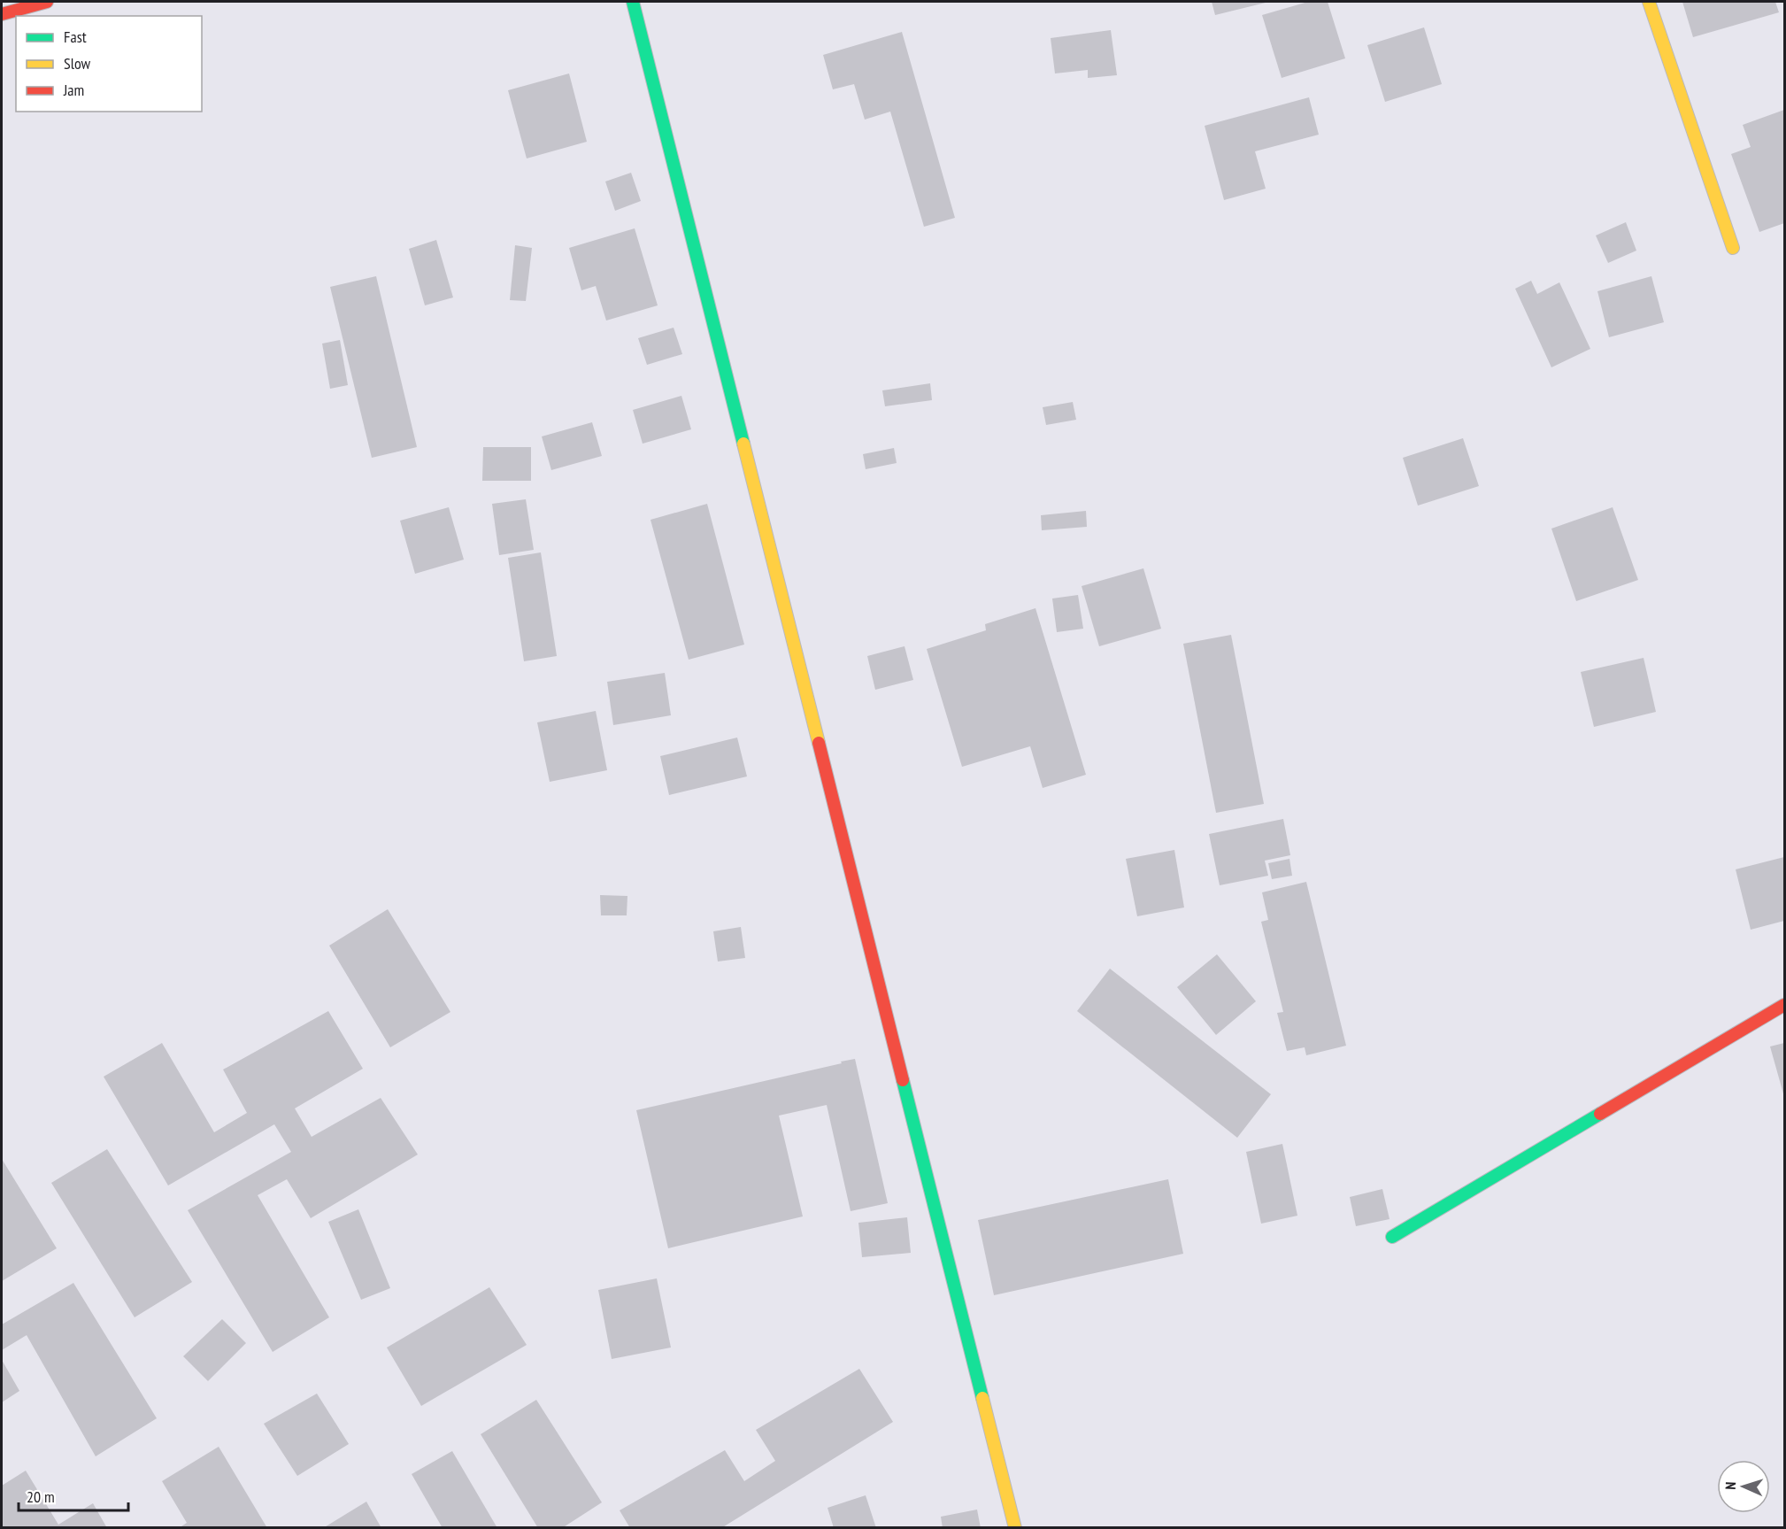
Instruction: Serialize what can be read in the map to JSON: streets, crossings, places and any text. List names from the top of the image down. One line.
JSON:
{"legend":["Fast","Slow","Jam"],"scale_bar":"20 m","north":"left"}
